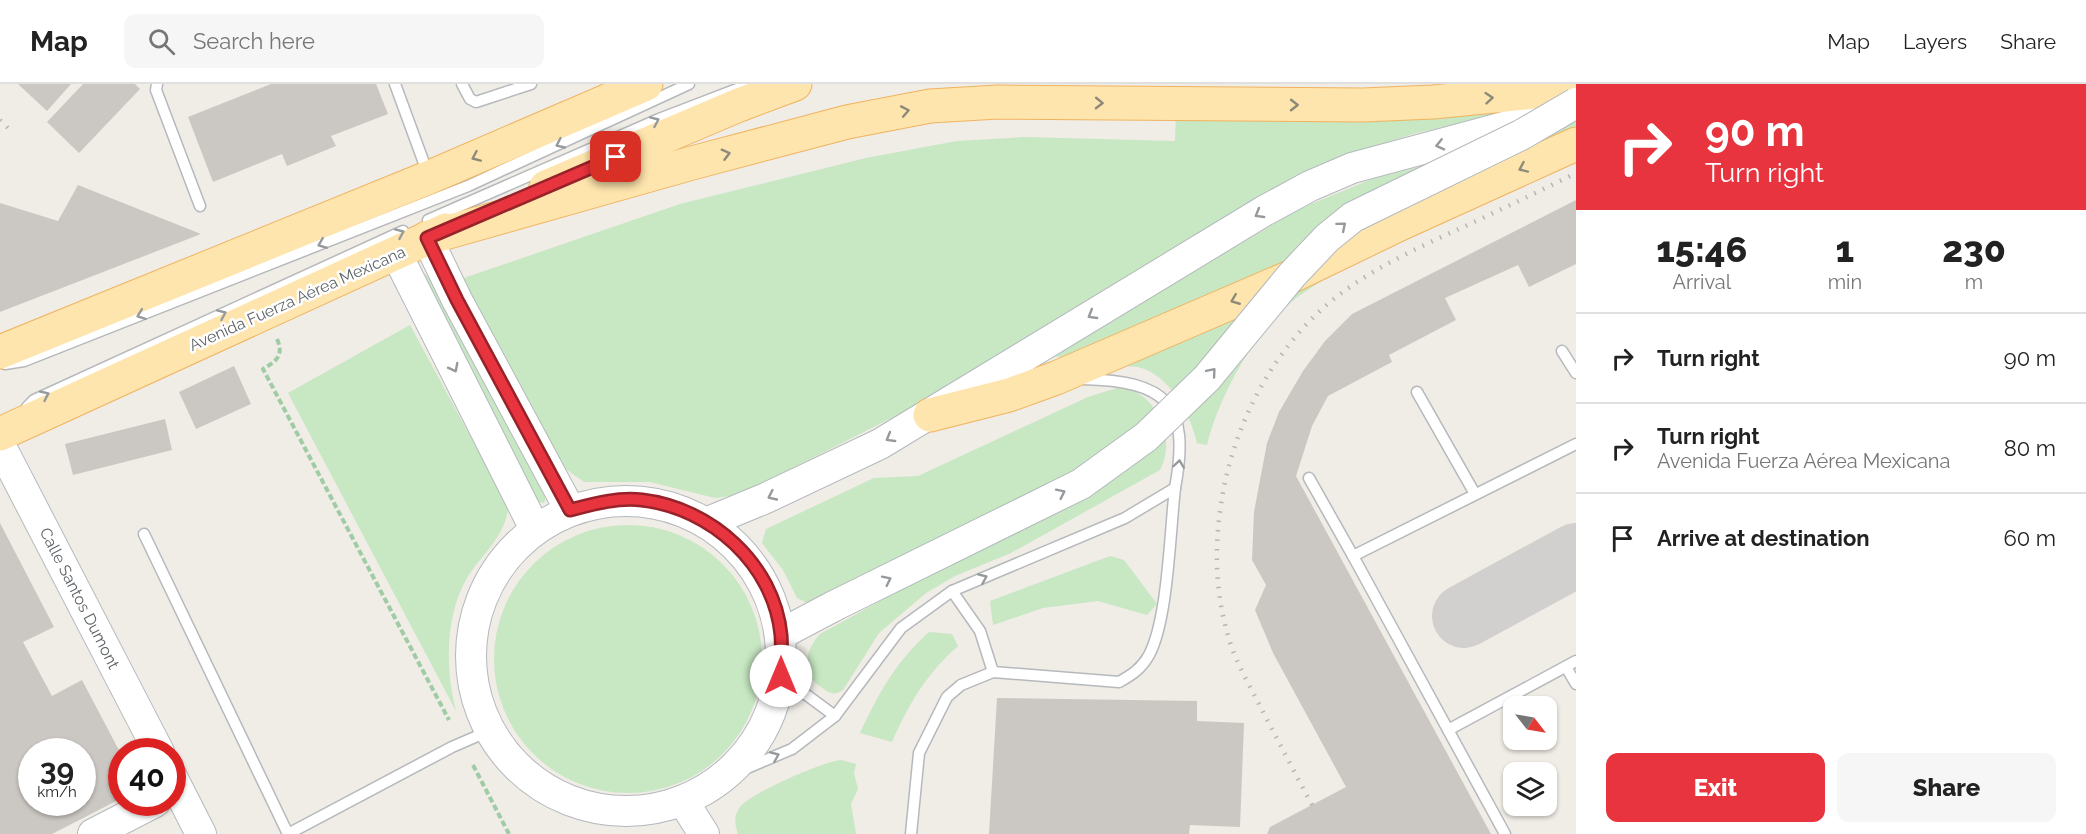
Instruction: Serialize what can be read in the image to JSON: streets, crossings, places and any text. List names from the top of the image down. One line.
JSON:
{"streets":{"main road":["Avenida Fuerza Aérea Mexicana"],"street":["Calle Santos Dumont"]},"north":"bottom right","page":{"header":"Map","search":"Search here","nav":["Map","Layers","Share"],"turn":["90 m","Turn right"],"eta":["15:46","Arrival","1","min","230","m"],"list":[{"name":"Turn right","value":"90 m"},{"name":"Turn right","note":"Avenida Fuerza Aérea Mexicana","value":"80 m"},{"name":"Arrive at destination","value":"60 m"}],"speed":"39 km/h","limit":"40","buttons":["Exit","Share"]}}
